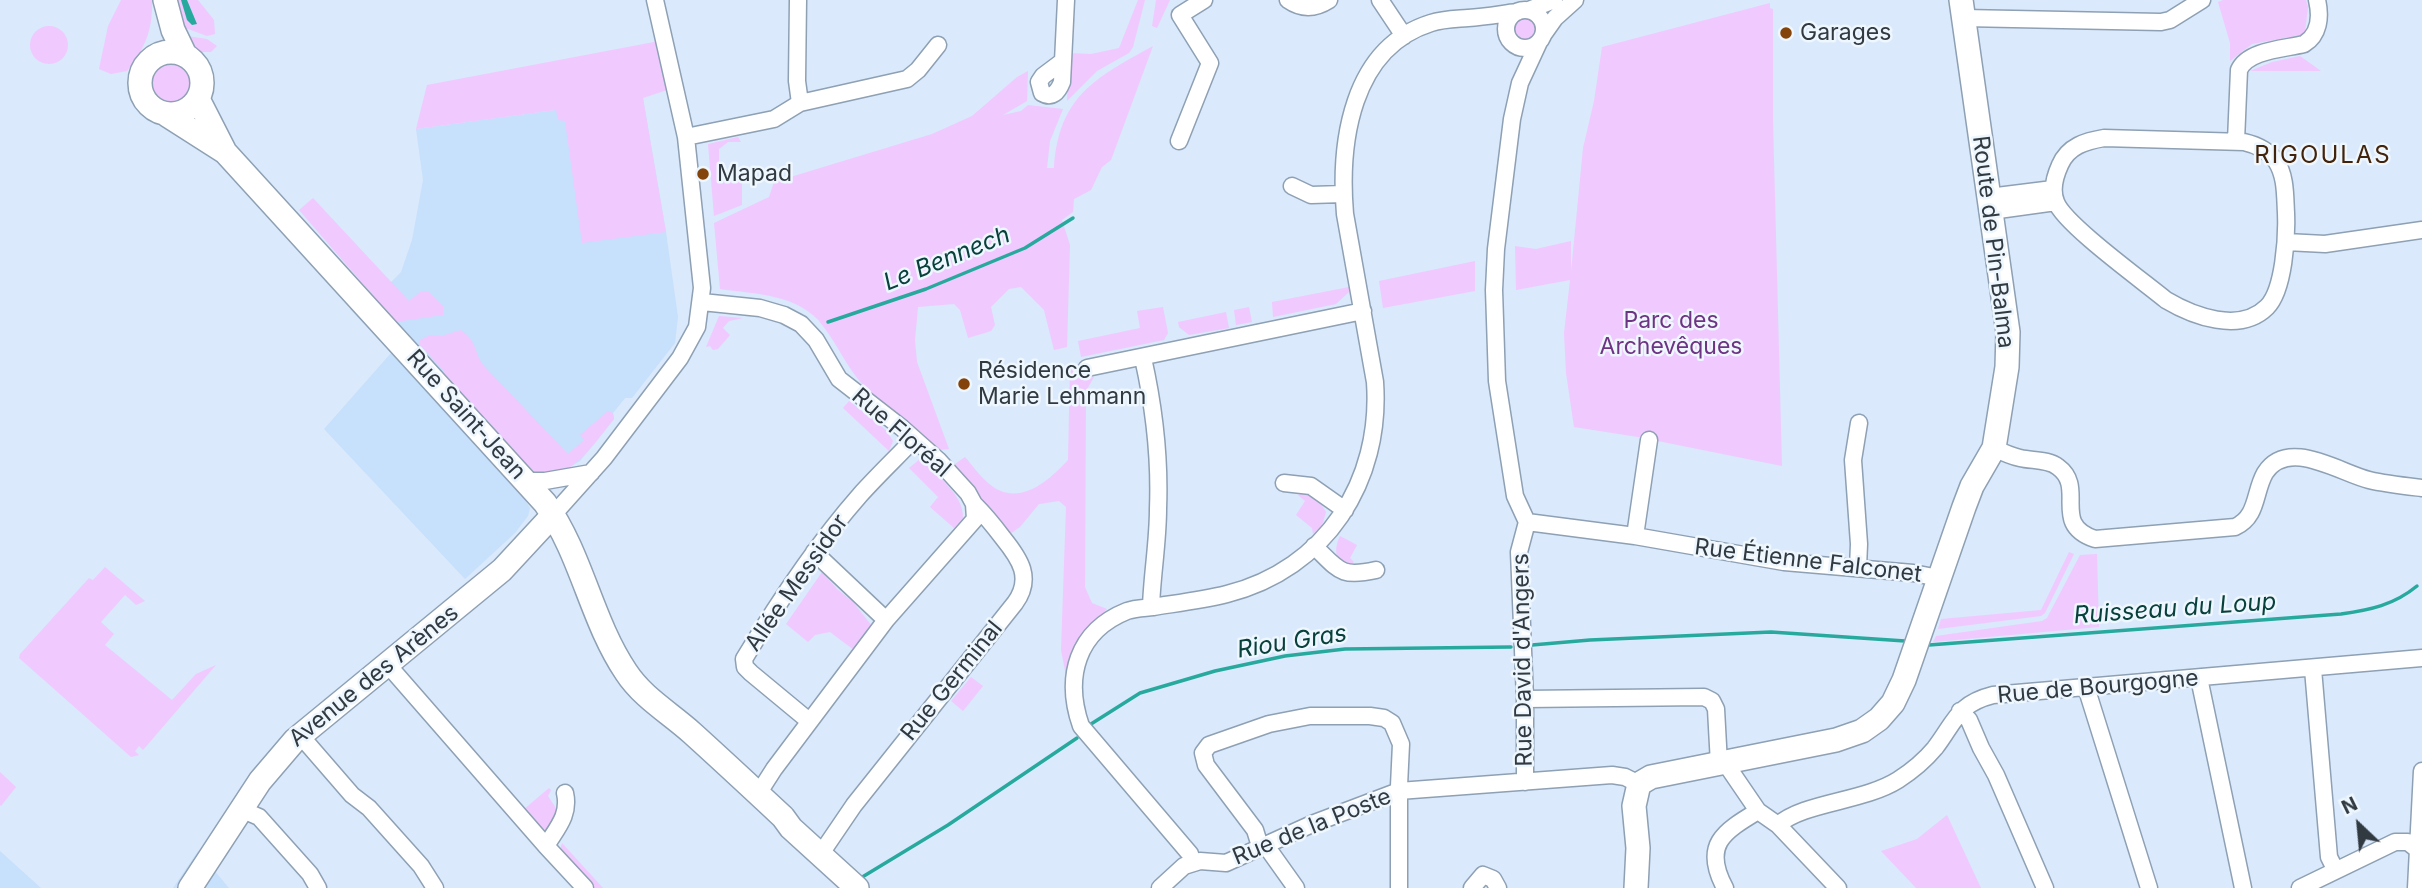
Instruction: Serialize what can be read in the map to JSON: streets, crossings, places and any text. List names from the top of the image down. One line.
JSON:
{"streets":{"street":["Route de Pin-Balma","Rue Saint-Jean","Rue Floréal","Rue Étienne Falconet","Allée Messidor","Rue David d'Angers","Avenue des Arènes","Rue Germinal","Rue de Bourgogne","Rue de la Poste"]},"crossings":[["Route de Pin-Balma","Rue Étienne Falconet"],["Route de Pin-Balma","Rue de la Poste"],["Rue Saint-Jean","Avenue des Arènes"],["Rue Saint-Jean","Rue Germinal"],["Rue Floréal","Allée Messidor"],["Rue Floréal","Rue Germinal"],["Rue Étienne Falconet","Rue David d'Angers"],["Rue David d'Angers","Rue de la Poste"]],"districts":["RIGOULAS"],"water":["Le Bennech","Ruisseau du Loup","Riou Gras"],"parks":["Parc des Archevêques"],"places":["Garages","Mapad","Résidence Marie Lehmann"],"north":"top left"}
